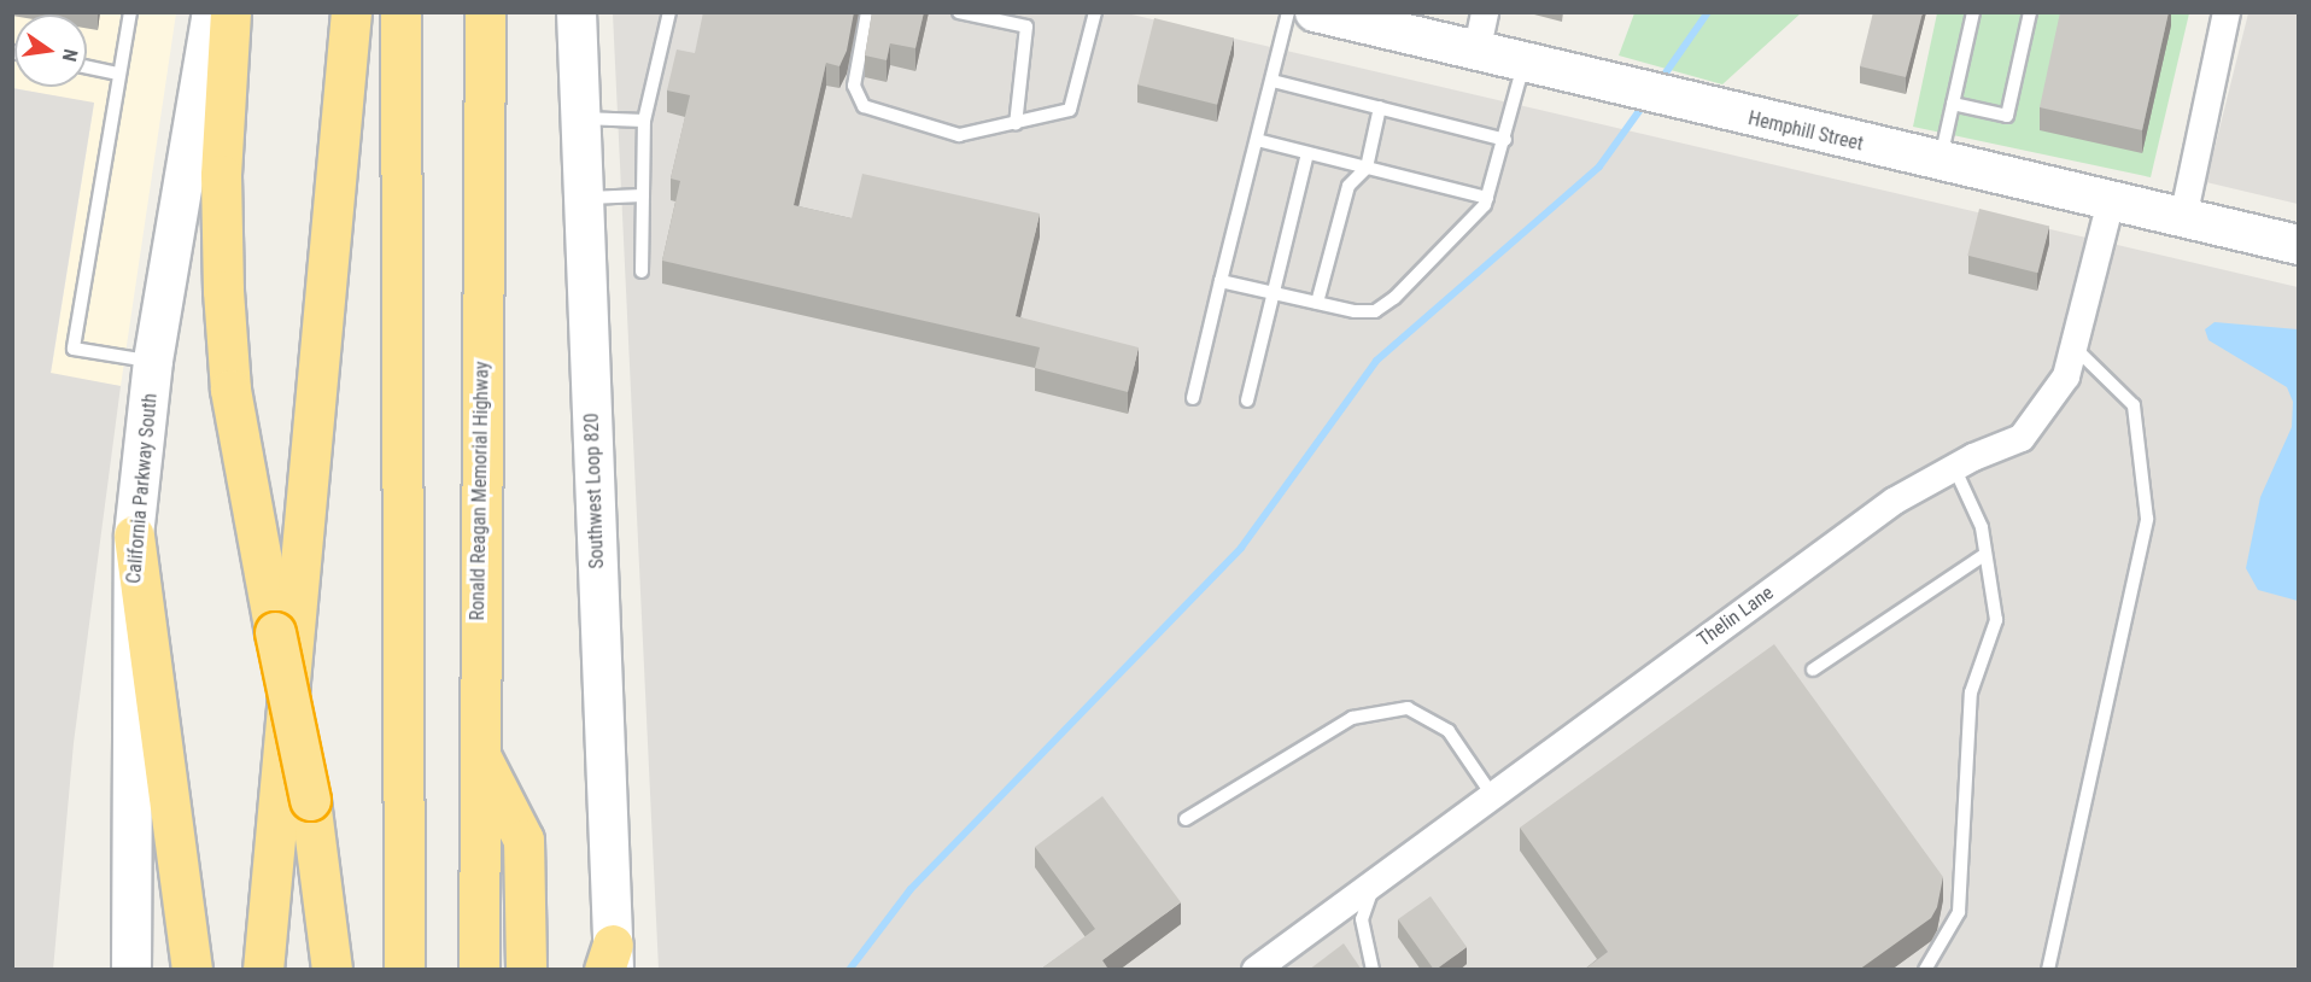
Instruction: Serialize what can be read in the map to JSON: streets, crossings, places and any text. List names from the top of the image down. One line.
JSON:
{"streets":{"highway":["Ronald Reagan Memorial Highway"],"main road":["Hemphill Street","California Parkway South","Southwest Loop 820"],"street":["Thelin Lane"]},"crossings":[["Hemphill Street","Thelin Lane"]],"north":"right"}
